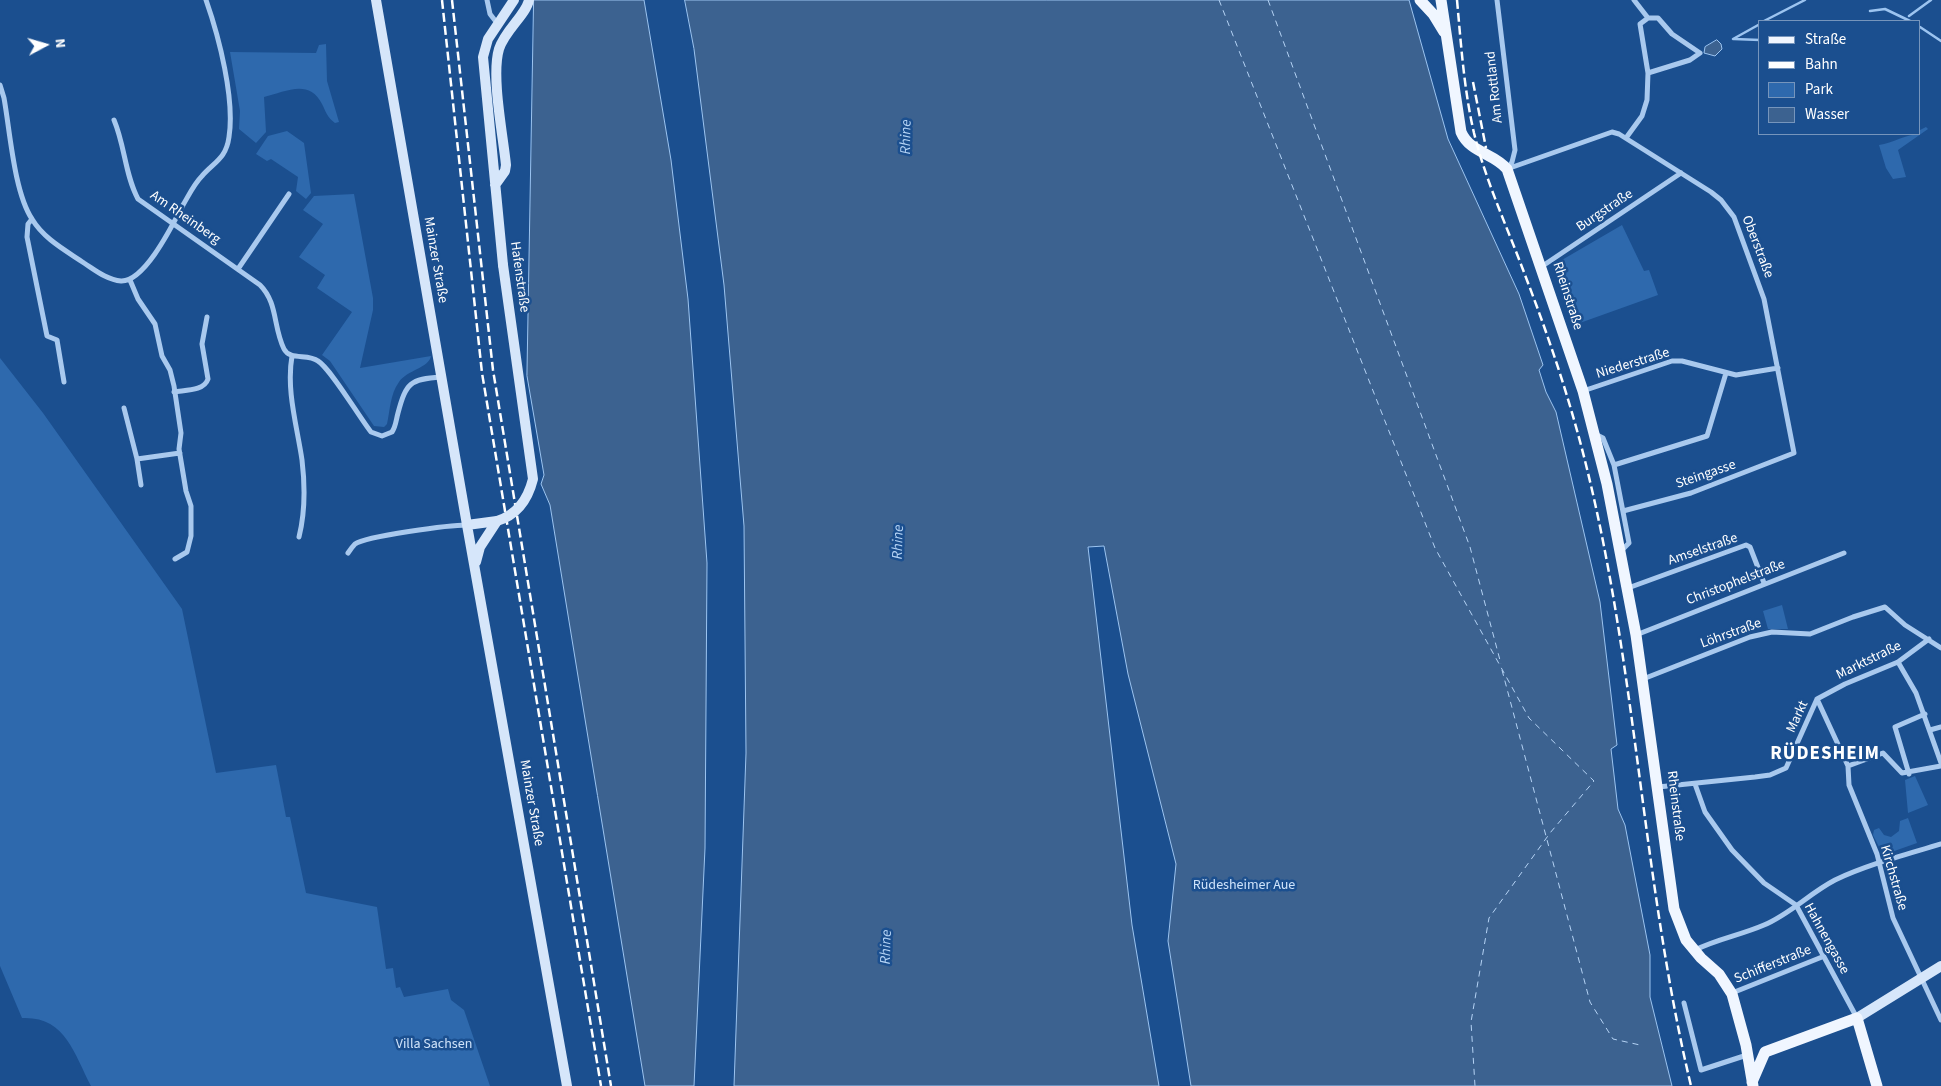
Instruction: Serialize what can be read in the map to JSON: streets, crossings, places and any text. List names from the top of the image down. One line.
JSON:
{"streets":{"main road":["Mainzer Straße","Hafenstraße","Rheinstraße"],"street":["Am Rottland","Burgstraße","Am Rheinberg","Oberstraße","Niederstraße","Steingasse","Amselstraße","Christophelstraße","Löhrstraße","Marktstraße","Markt","Kirchstraße","Hahnengasse","Schifferstraße"]},"crossings":[["Am Rottland","Oberstraße"],["Am Rottland","Rheinstraße"],["Burgstraße","Oberstraße"],["Burgstraße","Rheinstraße"],["Oberstraße","Rheinstraße"],["Oberstraße","Niederstraße"],["Oberstraße","Steingasse"],["Mainzer Straße","Hafenstraße"],["Rheinstraße","Niederstraße"],["Rheinstraße","Steingasse"],["Rheinstraße","Amselstraße"],["Rheinstraße","Christophelstraße"],["Rheinstraße","Löhrstraße"],["Rheinstraße","Markt"],["Rheinstraße","Schifferstraße"],["Amselstraße","Christophelstraße"],["Löhrstraße","Marktstraße"],["Marktstraße","Markt"],["Markt","Kirchstraße"],["Markt","Hahnengasse"],["Hahnengasse","Schifferstraße"]],"districts":["RÜDESHEIM"],"water":["Rhine"],"parks":["Rüdesheimer Aue","Villa Sachsen"],"legend":["Straße","Bahn","Park","Wasser"],"north":"right"}
